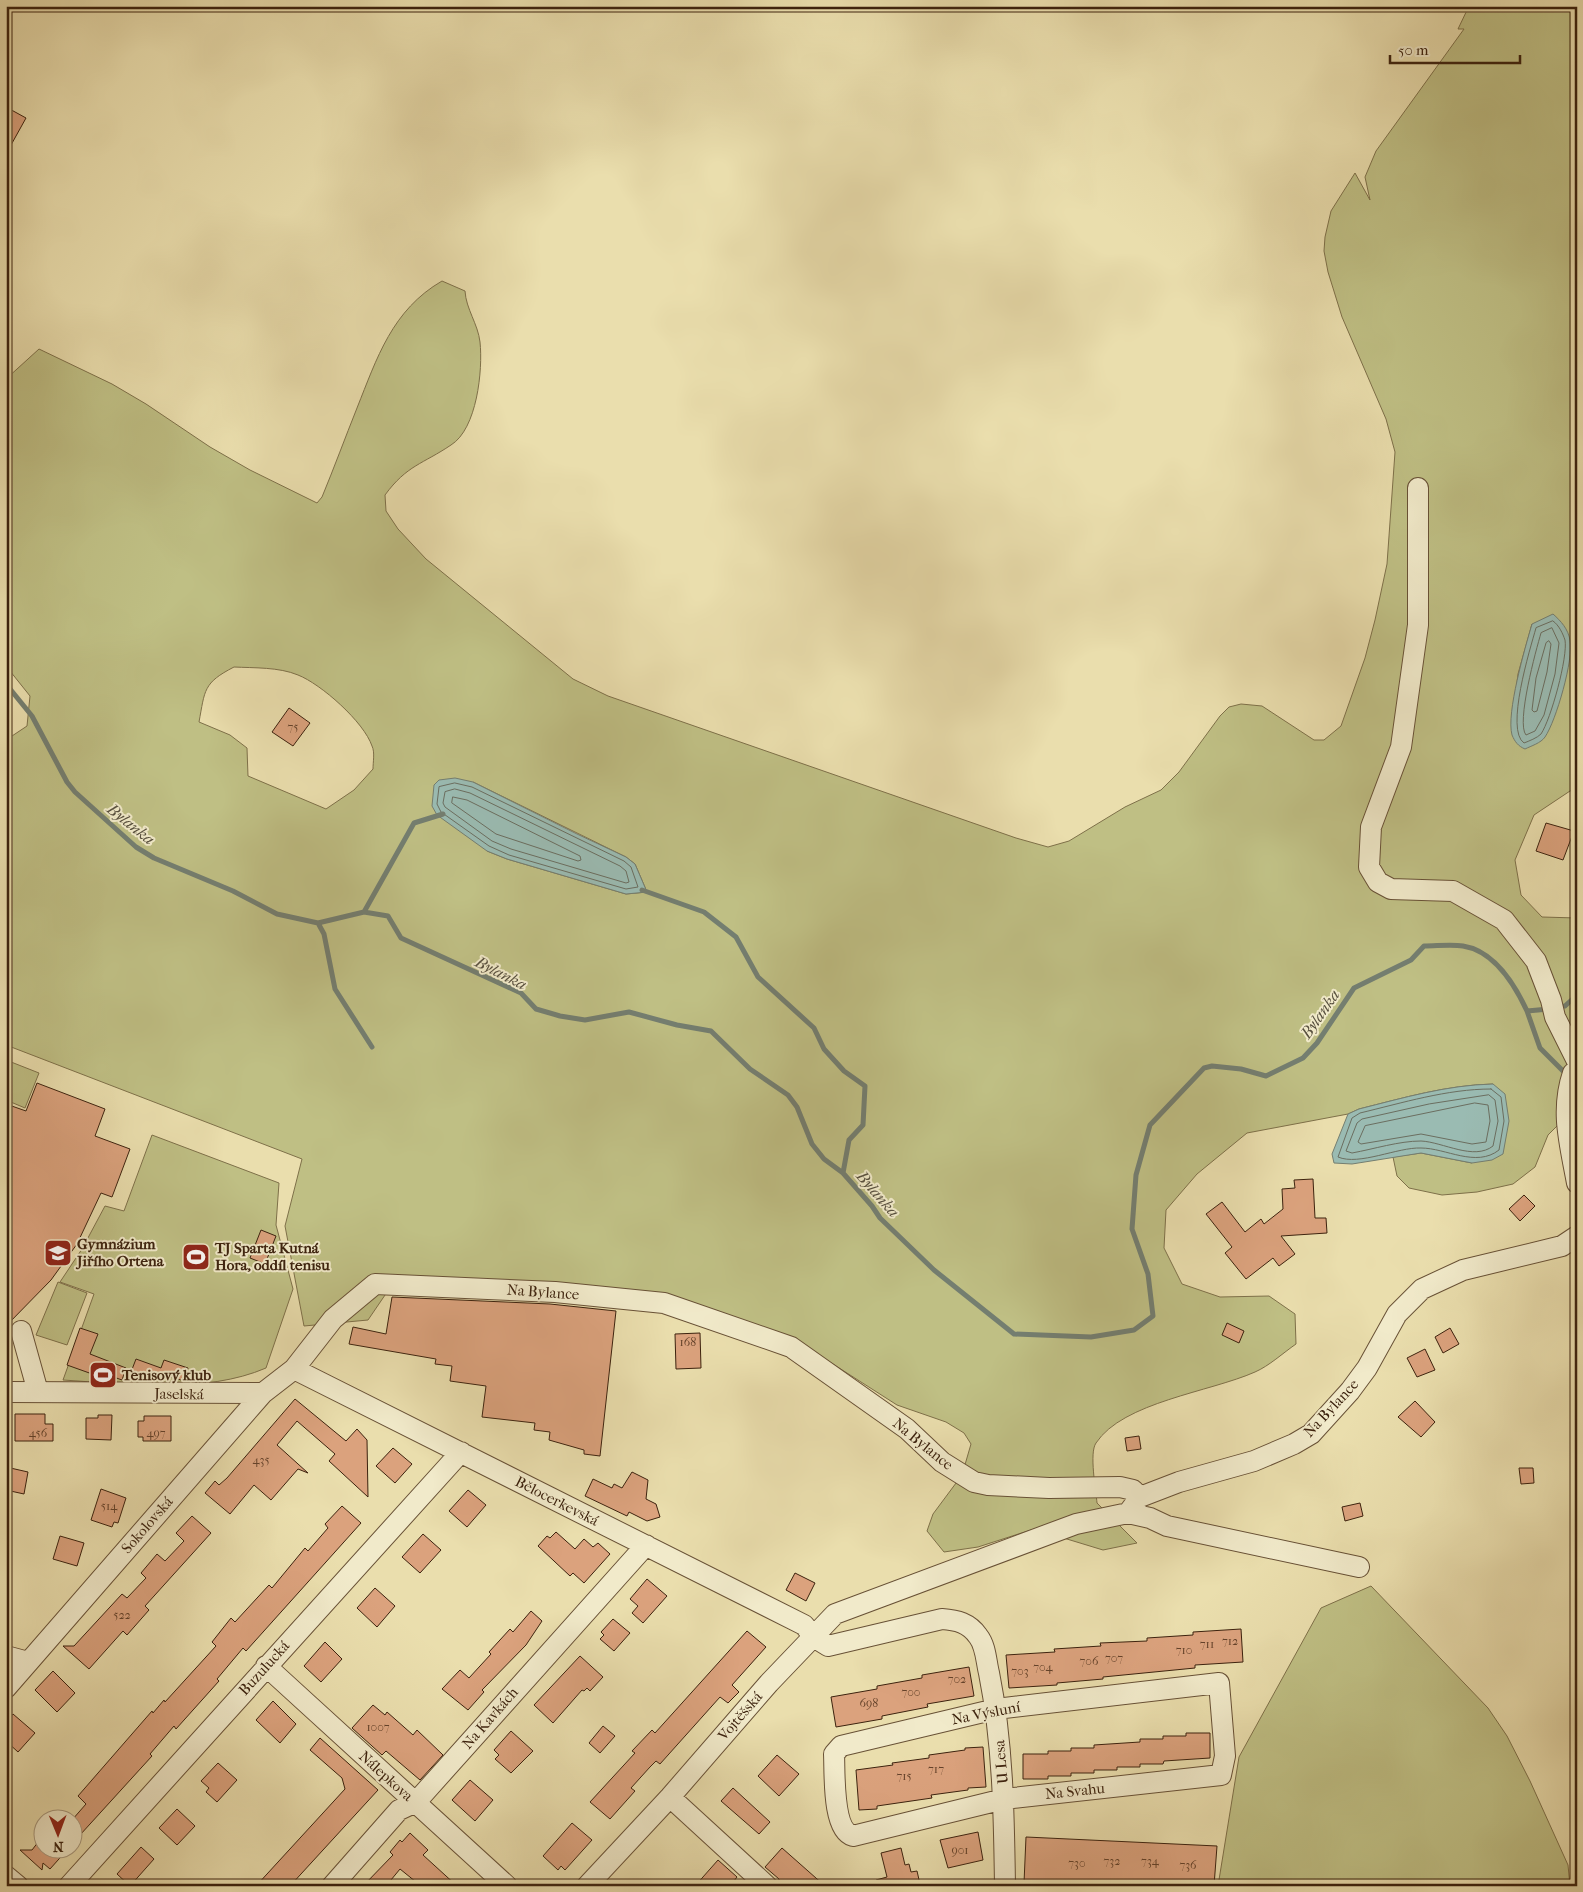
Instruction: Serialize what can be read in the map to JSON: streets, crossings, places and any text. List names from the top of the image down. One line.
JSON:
{"streets":{"street":["Na Bylance","Jaselská","Bělocerkevská","Sokolovská","Buzulucká","Na Výsluní","Vojtěšská","Na Kavkách","U Lesa","Nálepkova","Na Svahu"]},"crossings":[["Na Bylance","Bělocerkevská"],["Na Bylance","Sokolovská"],["Na Bylance","Vojtěšská"],["Jaselská","Sokolovská"],["Bělocerkevská","Sokolovská"],["Bělocerkevská","Buzulucká"],["Bělocerkevská","Vojtěšská"],["Bělocerkevská","Na Kavkách"],["Bělocerkevská","U Lesa"],["Buzulucká","Nálepkova"],["Na Výsluní","U Lesa"],["Na Výsluní","Na Svahu"],["Vojtěšská","U Lesa"],["Na Kavkách","Nálepkova"],["U Lesa","Na Svahu"]],"water":["Bylanka"],"places":{"school or university":["Gymnázium Jiřího Ortena"],"sports":["TJ Sparta Kutná Hora, oddíl tenisu","Tenisový klub"]},"house_numbers":["75","168","456","497","435","514","522","712","711","710","707","706","704","703","702","700","698","1007","717","715","901","732","734","730","736"],"scale_bar":"50 m","north":"bottom"}
